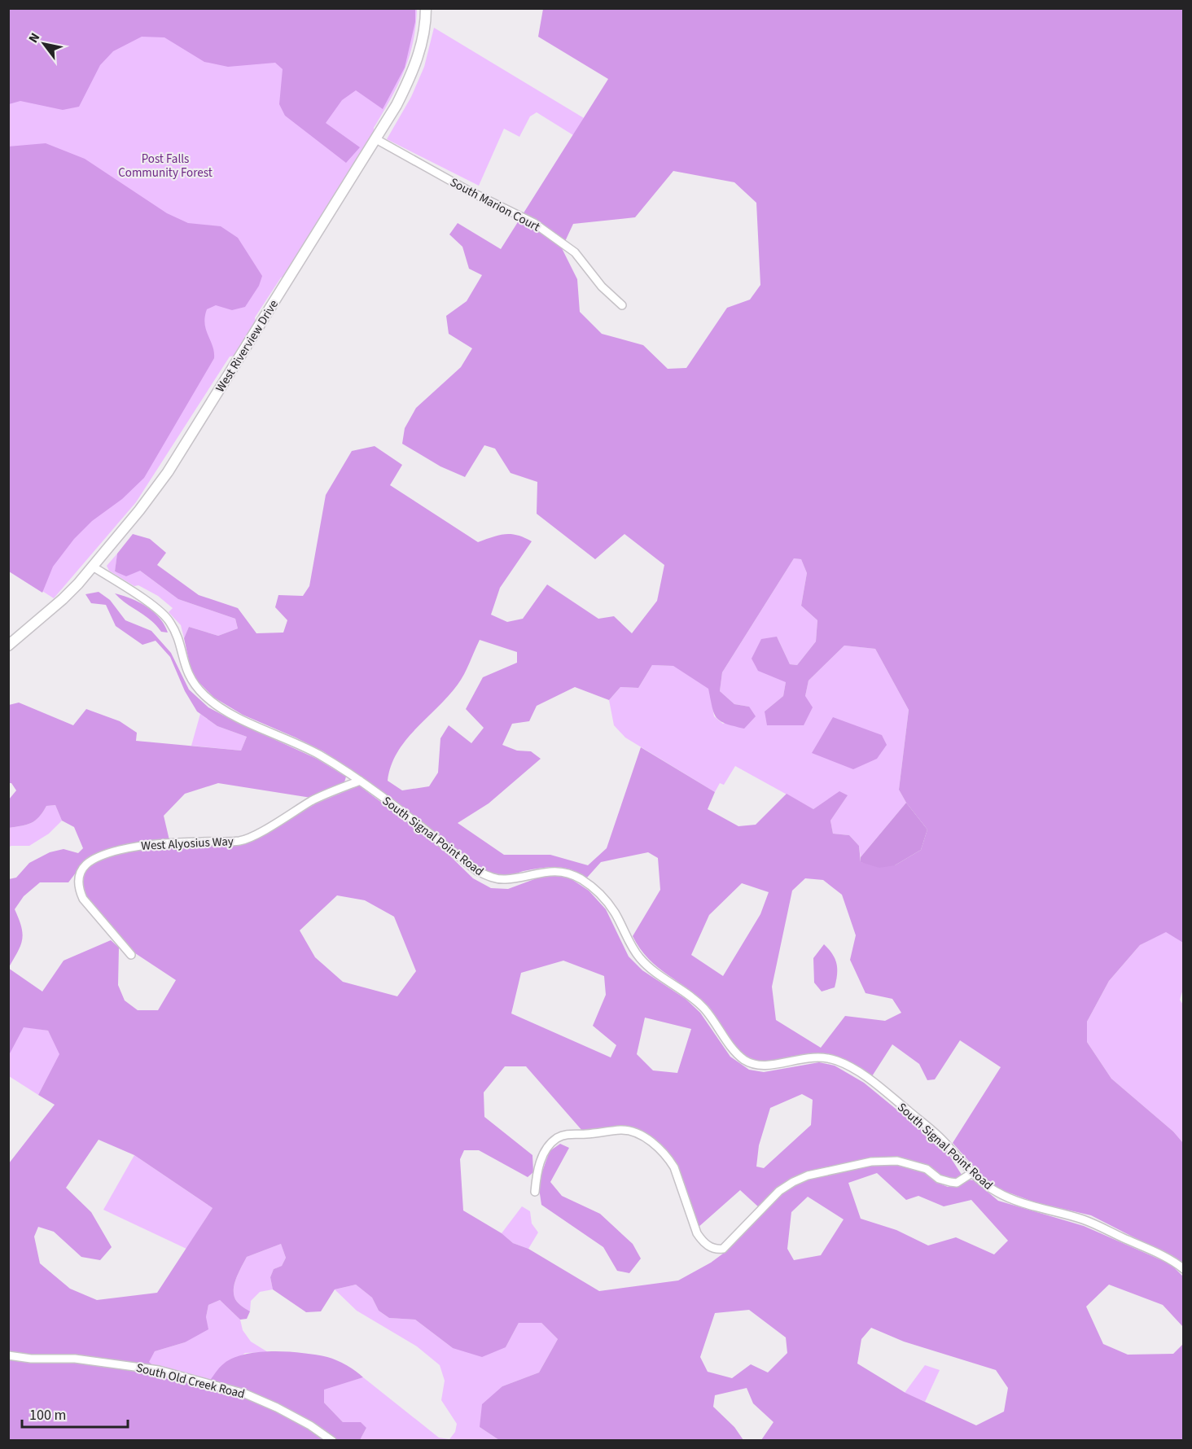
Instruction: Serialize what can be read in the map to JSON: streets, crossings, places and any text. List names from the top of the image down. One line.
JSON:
{"streets":{"street":["South Marion Court","West Riverview Drive","South Signal Point Road","West Alyosius Way","South Old Creek Road"]},"crossings":[["South Marion Court","West Riverview Drive"],["West Riverview Drive","South Signal Point Road"],["South Signal Point Road","West Alyosius Way"]],"parks":["Post Falls Community Forest"],"scale_bar":"100 m","north":"top left"}
